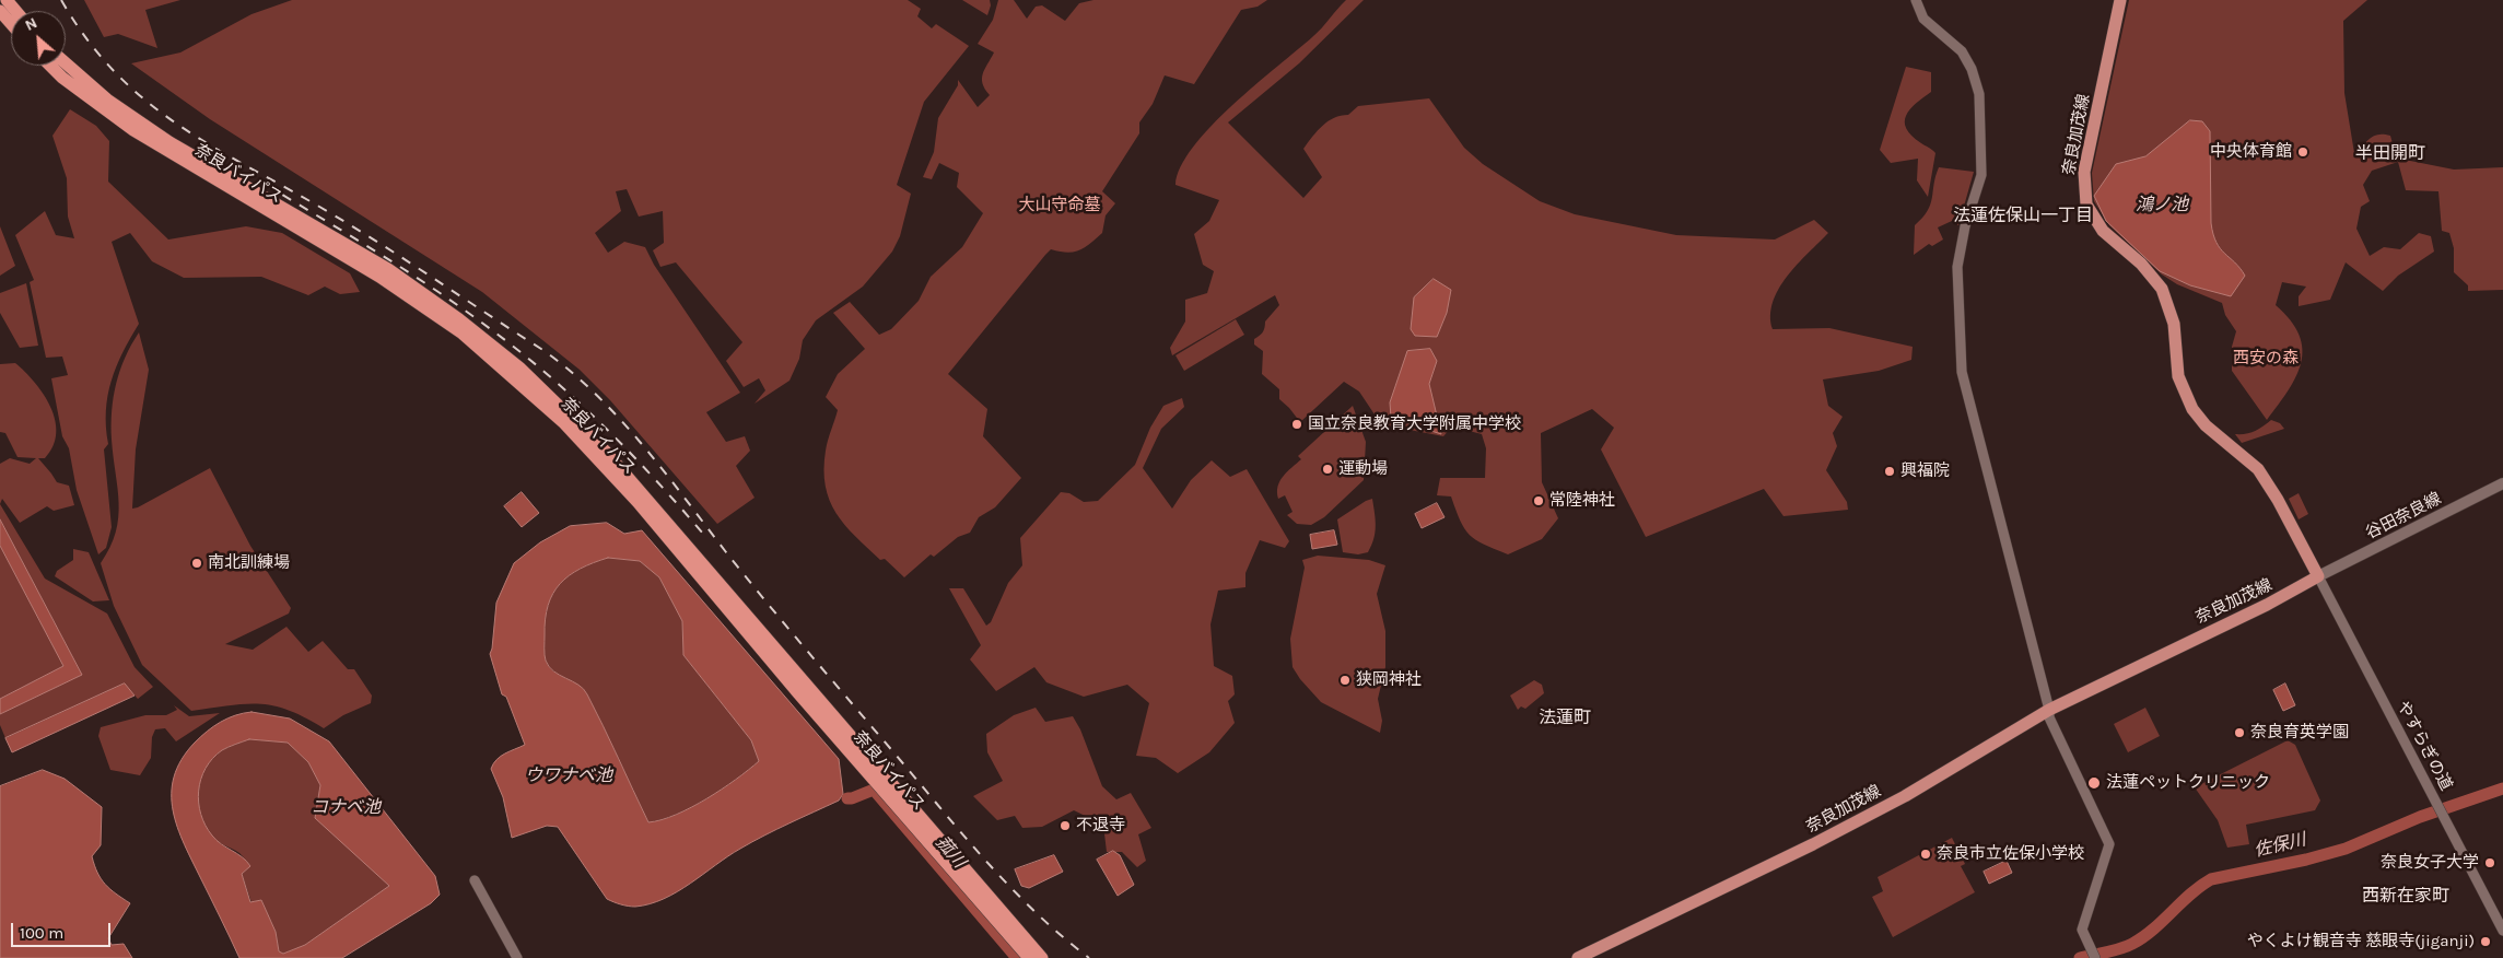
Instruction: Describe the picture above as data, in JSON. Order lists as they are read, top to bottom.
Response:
{
  "streets": {
    "highway": ["奈良バイパス"],
    "main road": ["奈良加茂線", "谷田奈良線"],
    "street": ["やすらぎの道"]
  },
  "crossings": [
    ["奈良加茂線", "谷田奈良線"],
    ["奈良加茂線", "やすらぎの道"],
    ["谷田奈良線", "やすらぎの道"]
  ],
  "districts": [
    "半田開町",
    "法蓮佐保山一丁目",
    "法蓮町",
    "西新在家町"
  ],
  "water": [
    "鴻ノ池",
    "ウワナベ池",
    "コナベ池",
    "佐保川",
    "菰川"
  ],
  "parks": ["大山守命墓", "西安の森"],
  "places": [
    "中央体育館",
    "国立奈良教育大学附属中学校",
    "運動場",
    "興福院",
    "常陸神社",
    "南北訓練場",
    "狭岡神社",
    "奈良育英学園",
    "法蓮ペットクリニック",
    "不退寺",
    "奈良市立佐保小学校",
    "奈良女子大学",
    "やくよけ観音寺 慈眼寺(jiganji)"
  ],
  "scale_bar": "100 m",
  "north": "top left"
}
